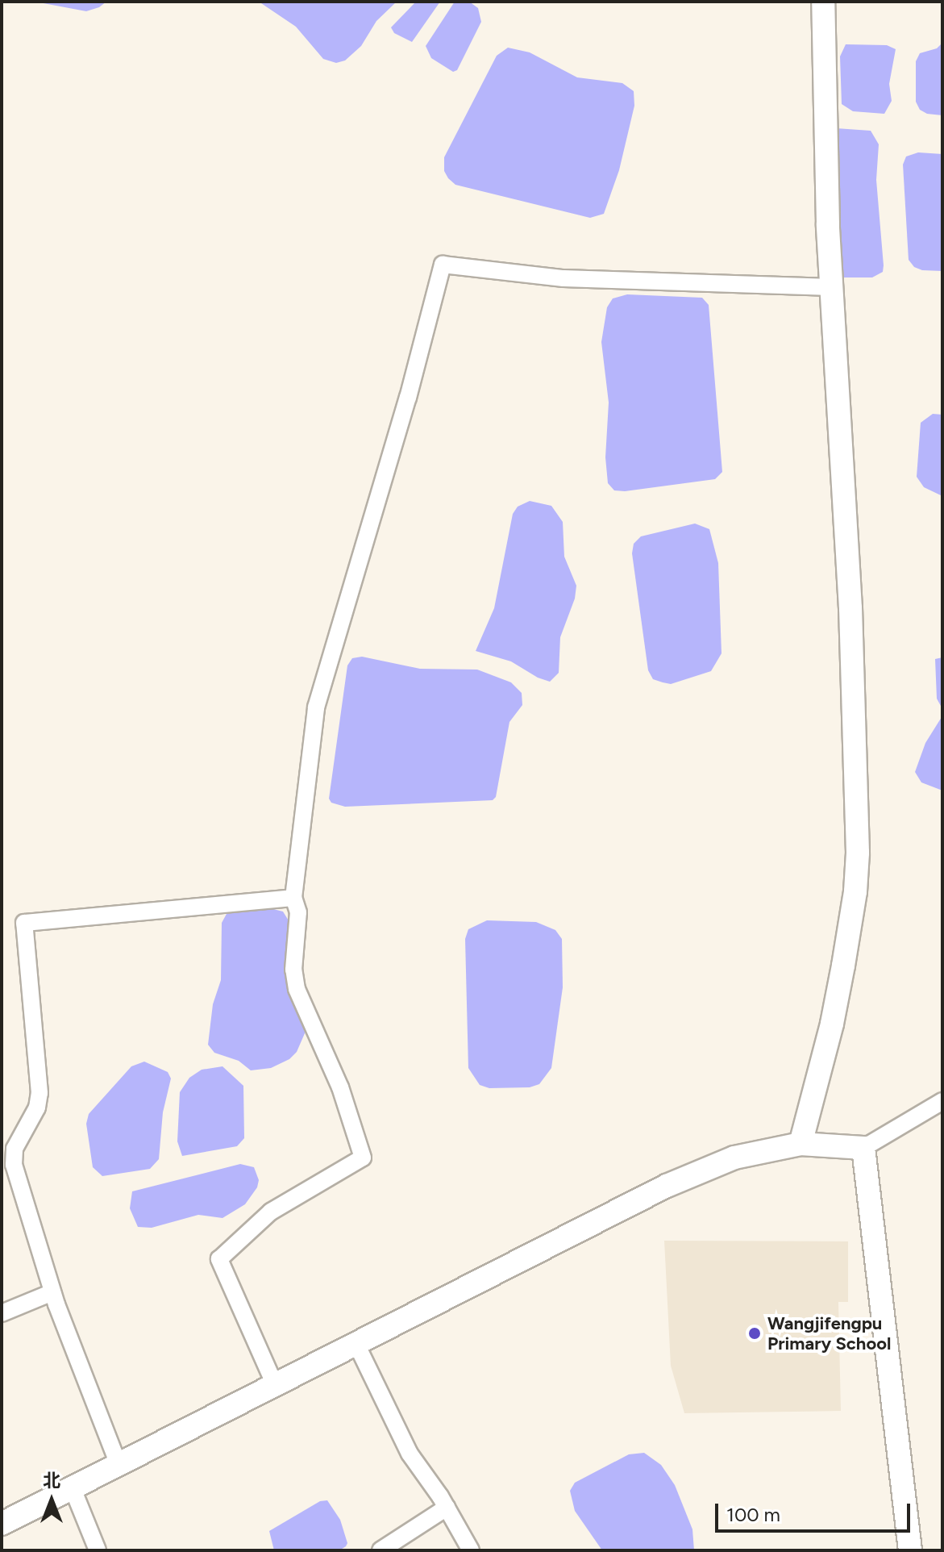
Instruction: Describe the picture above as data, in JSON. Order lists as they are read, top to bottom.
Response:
{
  "places": ["Wangjifengpu Primary School"],
  "scale_bar": "100 m",
  "north": "top"
}
